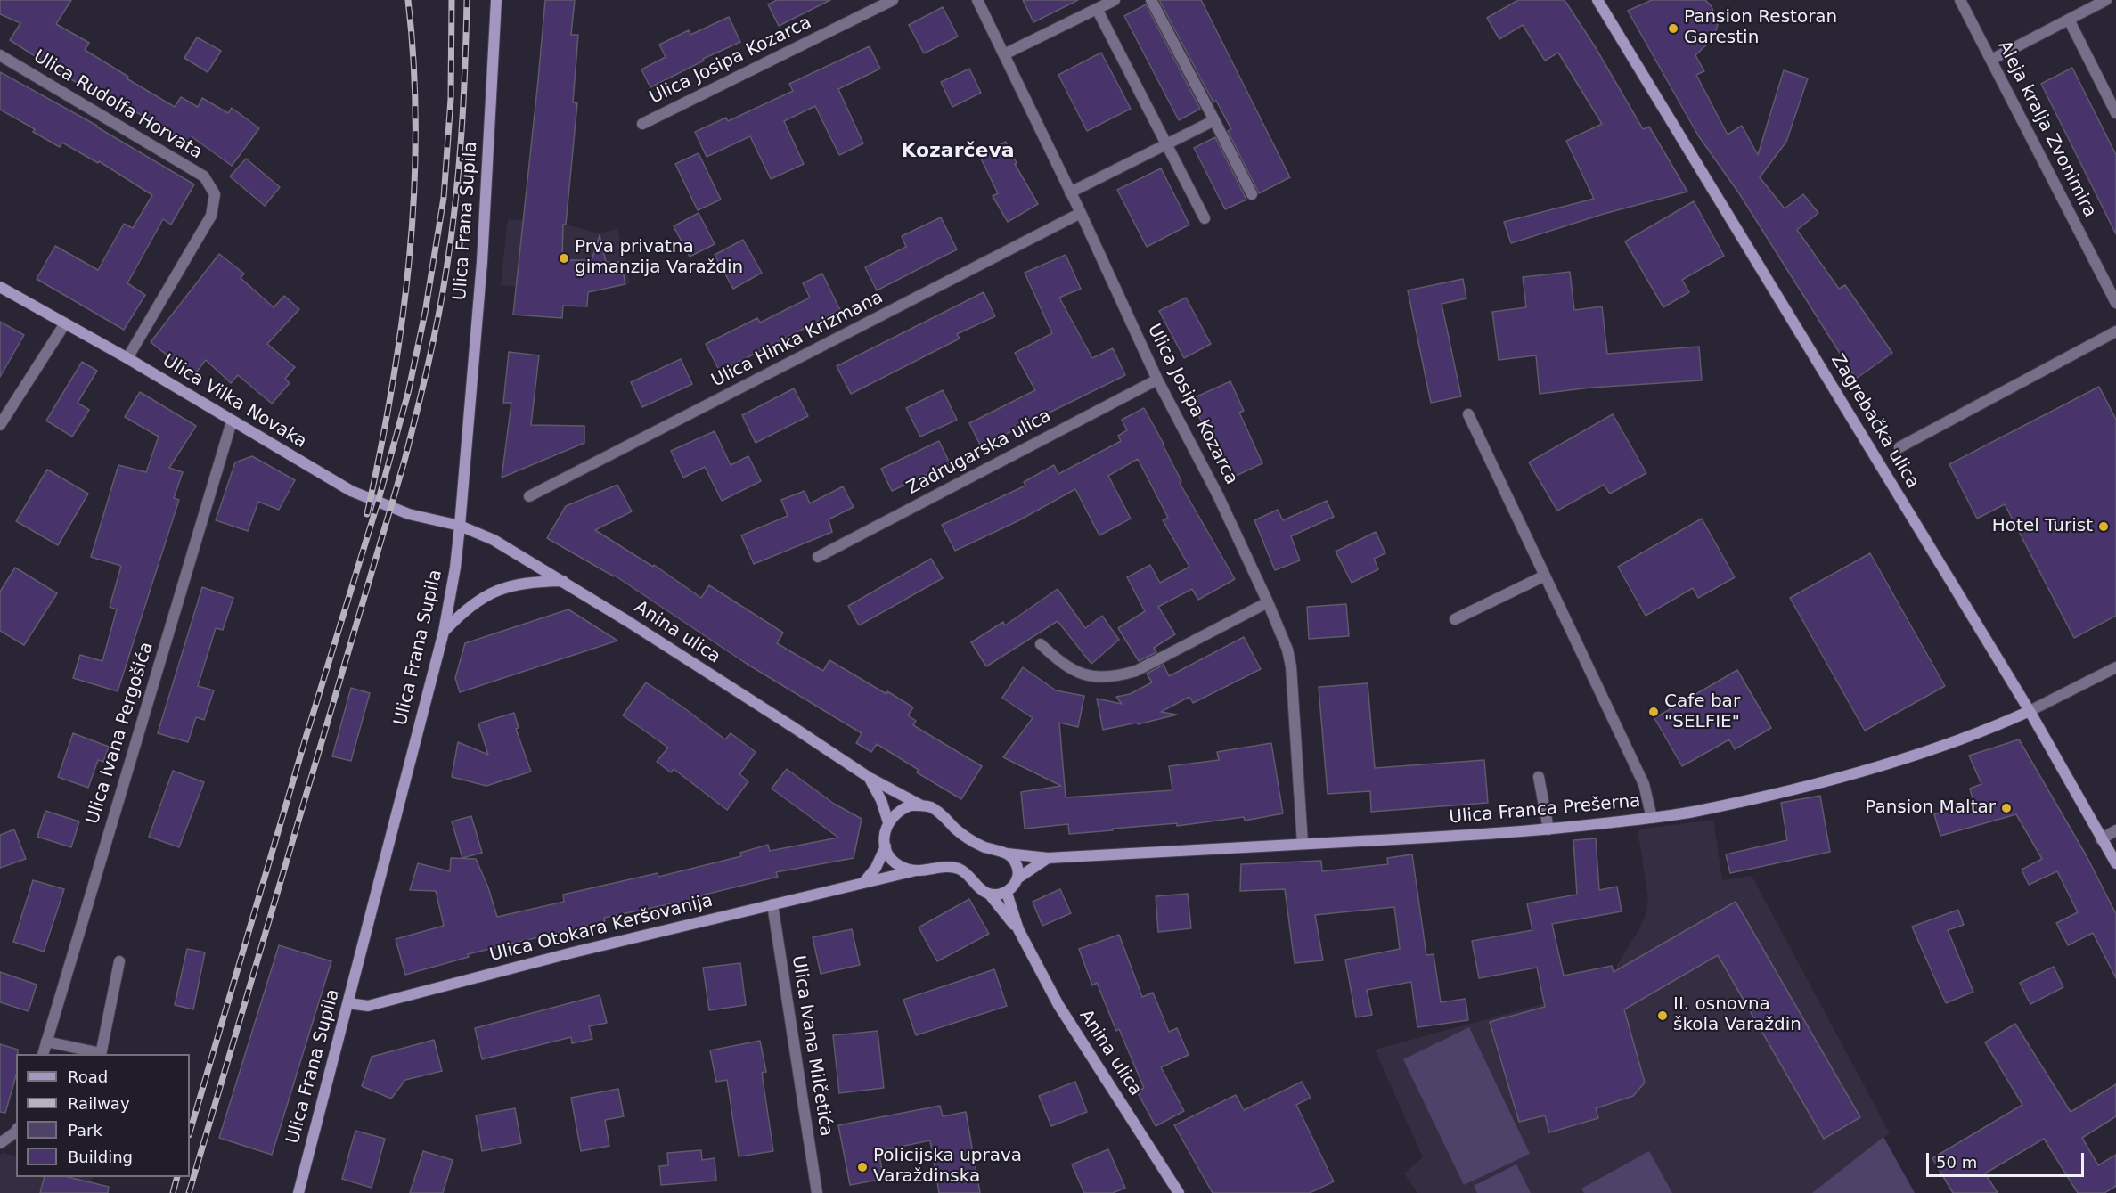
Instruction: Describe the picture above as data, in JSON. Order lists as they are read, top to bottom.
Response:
{
  "streets": {
    "main road": [
      "Ulica Frana Supila",
      "Ulica Vilka Novaka",
      "Zagrebačka ulica",
      "Anina ulica",
      "Ulica Franca Prešerna",
      "Ulica Otokara Keršovanija"
    ],
    "street": [
      "Ulica Josipa Kozarca",
      "Ulica Rudolfa Horvata",
      "Aleja kralja Zvonimira",
      "Ulica Hinka Krizmana",
      "Zadrugarska ulica",
      "Ulica Ivana Pergošića",
      "Ulica Ivana Milčetića"
    ]
  },
  "crossings": [
    ["Ulica Josipa Kozarca", "Ulica Hinka Krizmana"],
    ["Ulica Josipa Kozarca", "Zadrugarska ulica"],
    ["Ulica Josipa Kozarca", "Ulica Franca Prešerna"],
    ["Ulica Rudolfa Horvata", "Ulica Vilka Novaka"],
    ["Ulica Frana Supila", "Ulica Vilka Novaka"],
    ["Ulica Frana Supila", "Anina ulica"],
    ["Ulica Frana Supila", "Ulica Otokara Keršovanija"],
    ["Ulica Vilka Novaka", "Anina ulica"],
    ["Ulica Vilka Novaka", "Ulica Ivana Pergošića"],
    ["Zagrebačka ulica", "Ulica Franca Prešerna"],
    ["Anina ulica", "Ulica Franca Prešerna"],
    ["Anina ulica", "Ulica Otokara Keršovanija"],
    ["Ulica Otokara Keršovanija", "Ulica Ivana Milčetića"]
  ],
  "districts": ["Kozarčeva"],
  "places": [
    "Pansion Restoran Garestin",
    "Prva privatna gimanzija Varaždin",
    "Hotel Turist",
    "Cafe bar \"SELFIE\"",
    "Pansion Maltar",
    "II. osnovna škola Varaždin",
    "Policijska uprava Varaždinska"
  ],
  "legend": [
    "Road",
    "Railway",
    "Park",
    "Building"
  ],
  "scale_bar": "50 m"
}
